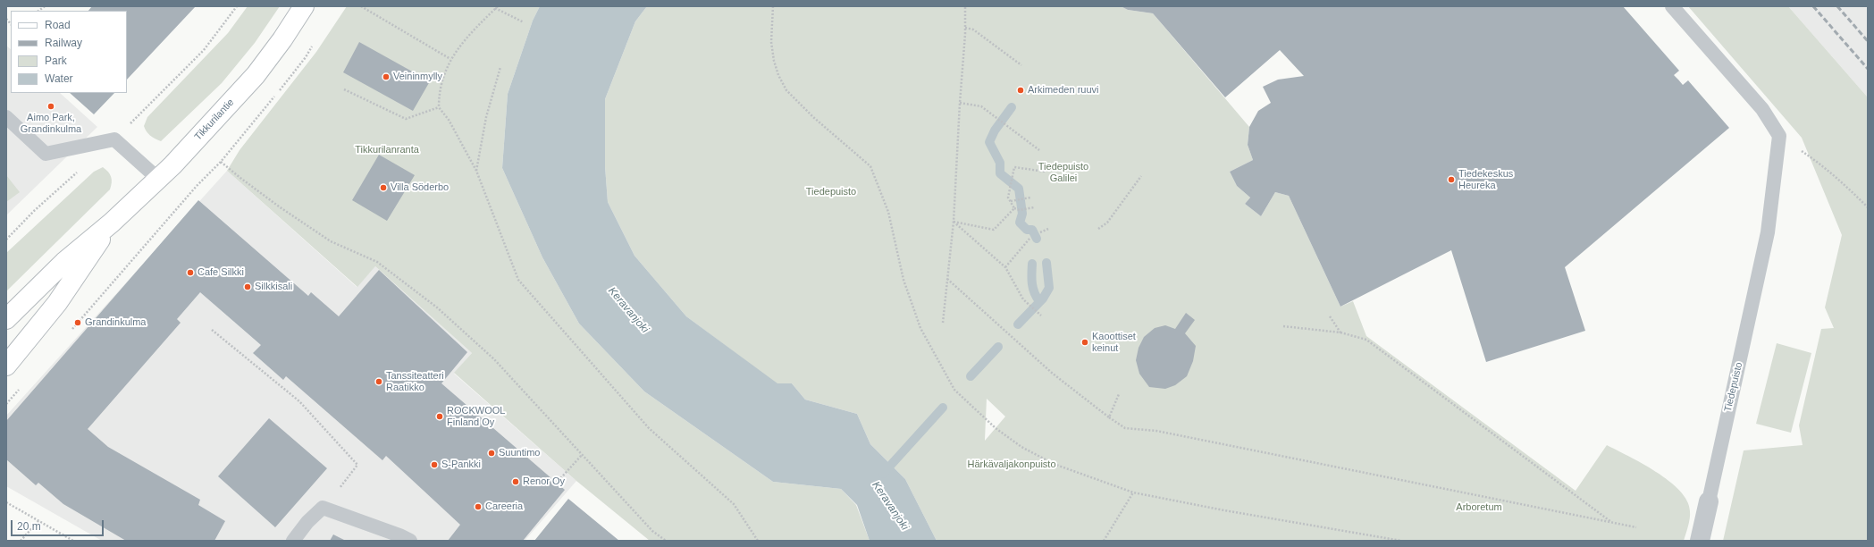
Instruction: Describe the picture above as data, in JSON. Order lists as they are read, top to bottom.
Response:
{
  "streets": {
    "main road": ["Tikkurilantie"],
    "street": ["Tiedepuisto"]
  },
  "water": ["Keravanjoki"],
  "parks": [
    "Tikkurilanranta",
    "Tiedepuisto Galilei",
    "Tiedepuisto",
    "Härkävaljakonpuisto",
    "Arboretum"
  ],
  "places": [
    "Veininmylly",
    "Arkimeden ruuvi",
    "Aimo Park, Grandinkulma",
    "Tiedekeskus Heureka",
    "Villa Söderbo",
    "Cafe Silkki",
    "Silkkisali",
    "Grandinkulma",
    "Kaoottiset keinut",
    "Tanssiteatteri Raatikko",
    "ROCKWOOL Finland Oy",
    "Suuntimo",
    "S-Pankki",
    "Renor Oy",
    "Careeria"
  ],
  "legend": [
    "Road",
    "Railway",
    "Park",
    "Water"
  ],
  "scale_bar": "20 m"
}
